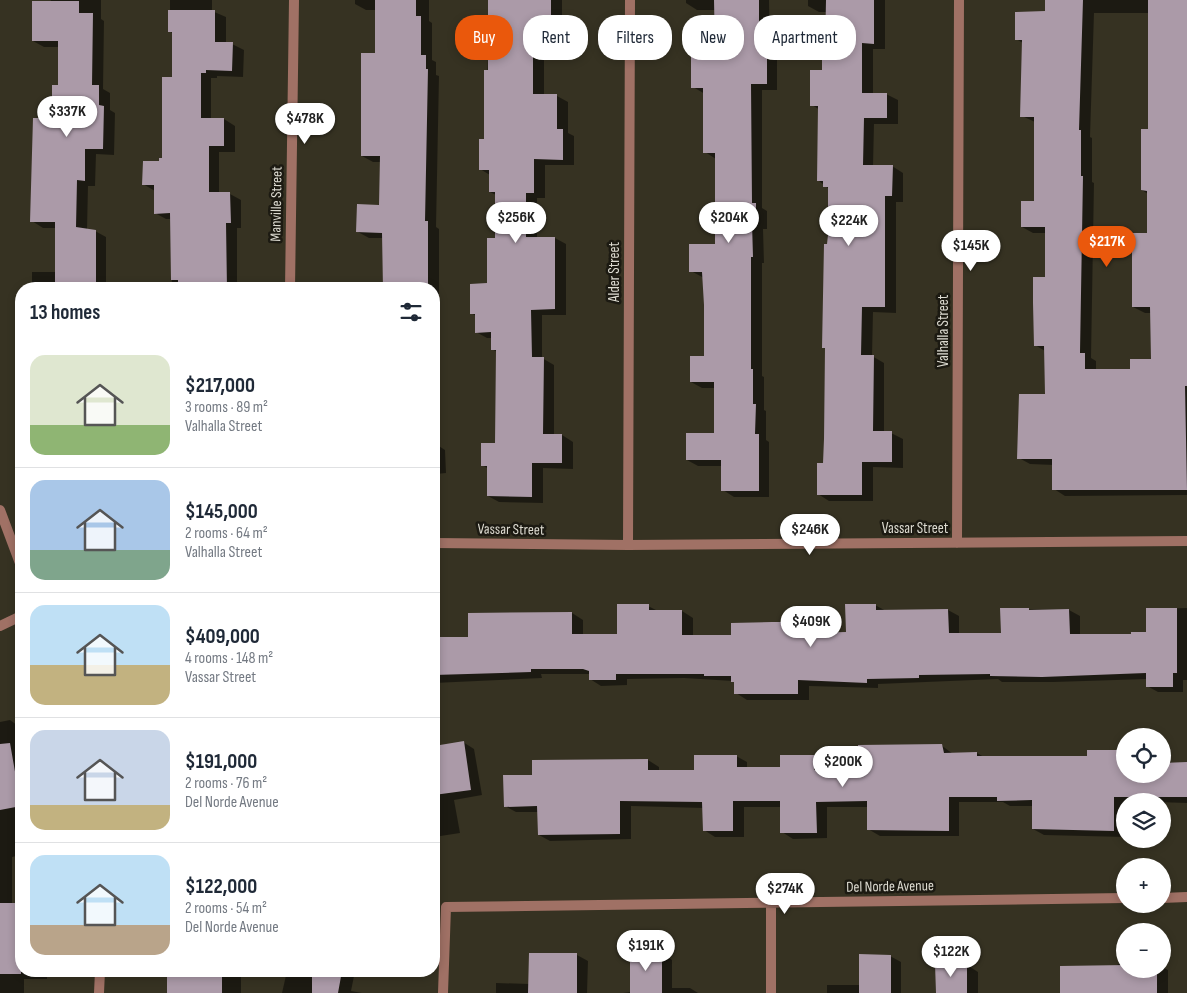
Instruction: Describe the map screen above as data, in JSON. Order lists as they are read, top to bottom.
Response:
{
  "streets": {
    "street": [
      "Manville Street",
      "Alder Street",
      "Valhalla Street",
      "Vassar Street",
      "Del Norde Avenue"
    ]
  },
  "crossings": [
    ["Alder Street", "Vassar Street"],
    ["Valhalla Street", "Vassar Street"]
  ],
  "page": {
    "chip": [
      "Buy",
      "Rent",
      "Filters",
      "New",
      "Apartment"
    ],
    "price": [
      "$337K",
      "$478K",
      "$256K",
      "$204K",
      "$224K",
      "$217K",
      "$145K",
      "$246K",
      "$409K",
      "$200K",
      "$274K",
      "$191K",
      "$122K"
    ],
    "heading": "13 homes",
    "list": [
      {
        "name": "$217,000",
        "note": "3 rooms · 89 m² · Valhalla Street"
      },
      {
        "name": "$145,000",
        "note": "2 rooms · 64 m² · Valhalla Street"
      },
      {
        "name": "$409,000",
        "note": "4 rooms · 148 m² · Vassar Street"
      },
      {
        "name": "$191,000",
        "note": "2 rooms · 76 m² · Del Norde Avenue"
      },
      {
        "name": "$122,000",
        "note": "2 rooms · 54 m² · Del Norde Avenue"
      }
    ],
    "map_buttons": ["+", "−"]
  }
}
